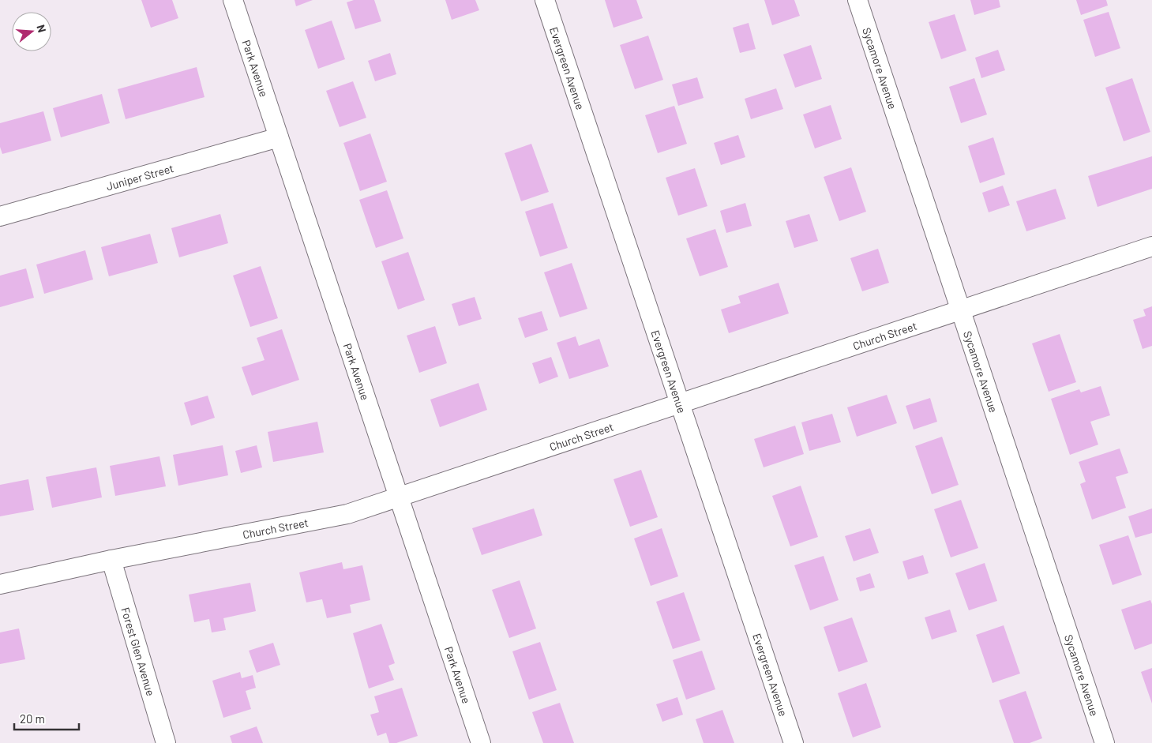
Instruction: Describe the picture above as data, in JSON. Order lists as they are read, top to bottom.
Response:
{
  "streets": {
    "street": [
      "Park Avenue",
      "Evergreen Avenue",
      "Sycamore Avenue",
      "Juniper Street",
      "Church Street",
      "Forest Glen Avenue"
    ]
  },
  "crossings": [
    ["Park Avenue", "Juniper Street"],
    ["Park Avenue", "Church Street"],
    ["Evergreen Avenue", "Church Street"],
    ["Sycamore Avenue", "Church Street"],
    ["Church Street", "Forest Glen Avenue"]
  ],
  "scale_bar": "20 m",
  "north": "right"
}
